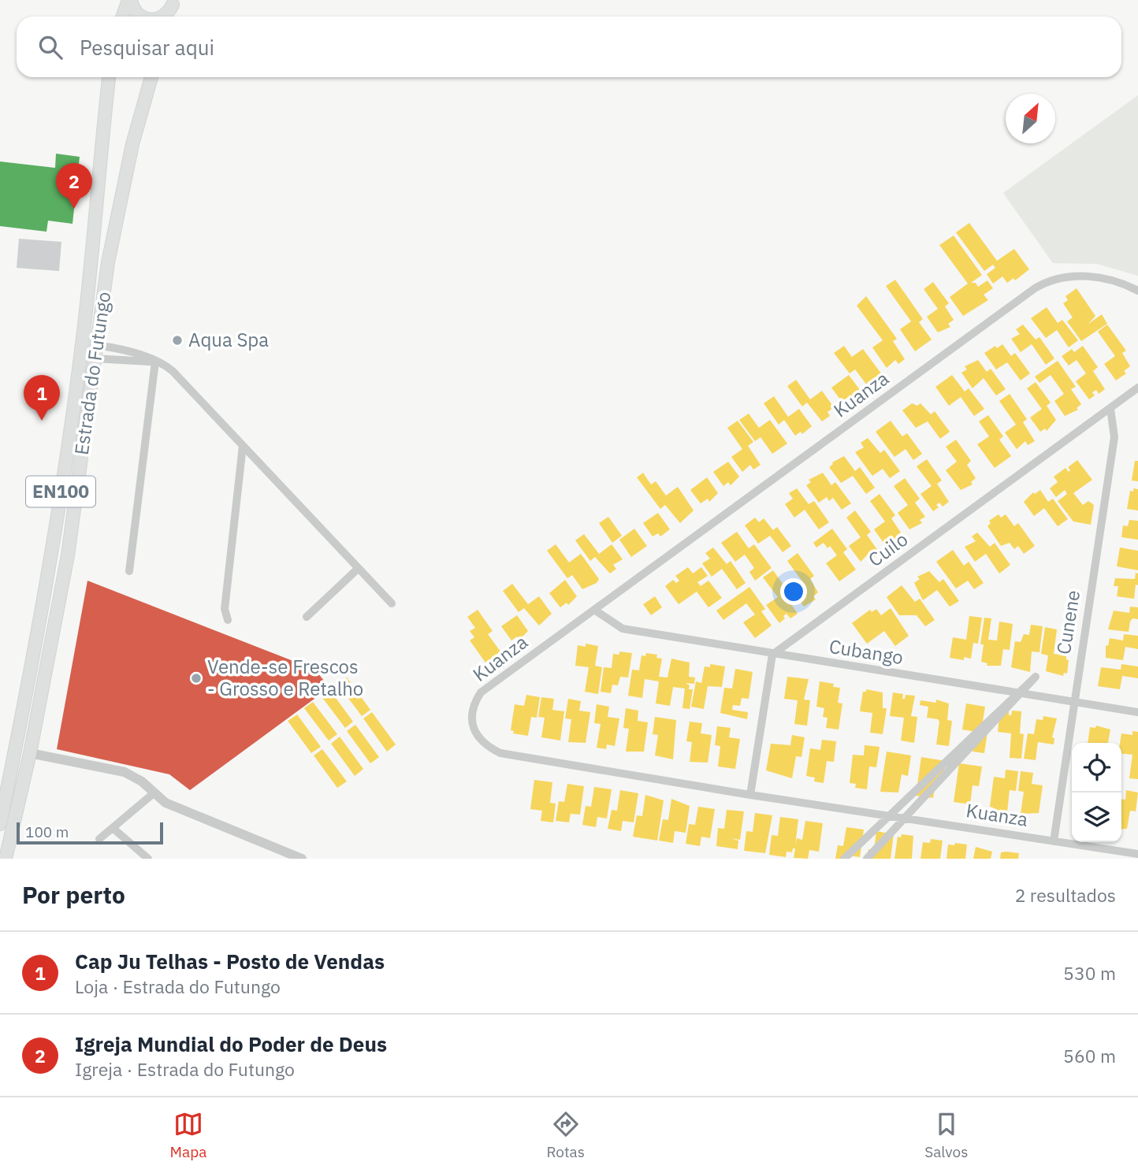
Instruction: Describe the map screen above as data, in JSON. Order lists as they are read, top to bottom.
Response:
{
  "streets": {
    "highway": ["Estrada do Futungo", "EN100"],
    "street": [
      "Kuanza",
      "Cuilo",
      "Cunene",
      "Cubango"
    ]
  },
  "crossings": [
    ["Kuanza", "Cunene"],
    ["Kuanza", "Cubango"],
    ["Cuilo", "Cunene"],
    ["Cuilo", "Cubango"],
    ["Cunene", "Cubango"]
  ],
  "places": ["Aqua Spa", "Vende-se Frescos - Grosso e Retalho"],
  "scale_bar": "100 m",
  "north": "top right",
  "page": {
    "search": "Pesquisar aqui",
    "pins": ["2", "1"],
    "scale": "100 m",
    "heading": ["Por perto", "2 resultados"],
    "list": [
      {
        "mark": "1",
        "name": "Cap Ju Telhas - Posto de Vendas",
        "note": "Loja · Estrada do Futungo",
        "value": "530 m"
      },
      {
        "mark": "2",
        "name": "Igreja Mundial do Poder de Deus",
        "note": "Igreja · Estrada do Futungo",
        "value": "560 m"
      }
    ],
    "nav": ["Mapa", "Rotas", "Salvos"]
  }
}
